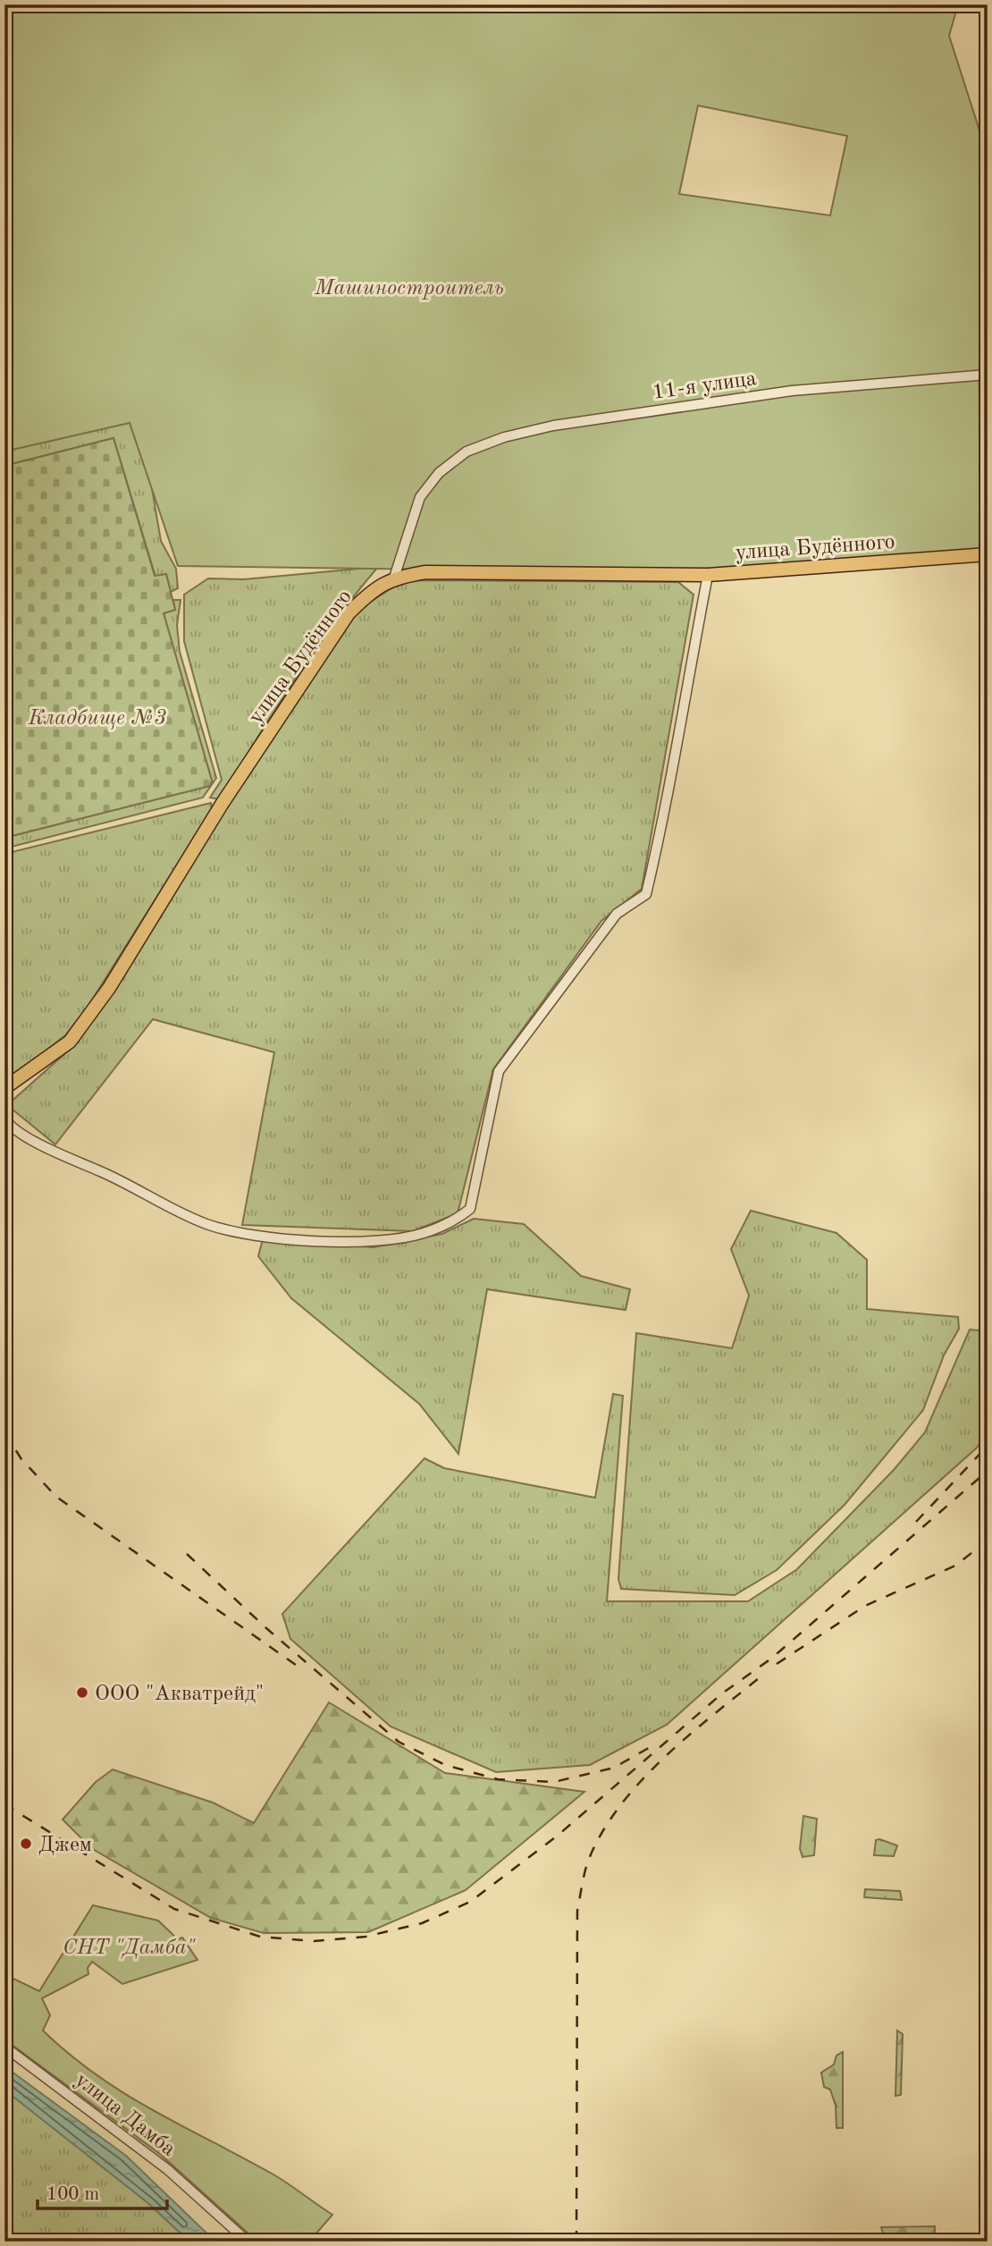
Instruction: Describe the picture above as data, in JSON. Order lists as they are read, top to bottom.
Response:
{
  "streets": {
    "main road": ["улица Будённого"],
    "street": ["11-я улица", "улица Дамба"]
  },
  "crossings": [
    ["11-я улица", "улица Будённого"]
  ],
  "parks": ["Машиностроитель", "Кладбище №3", "СНТ \"Дамба\""],
  "places": ["ООО \"Акватрейд\"", "Джем"],
  "scale_bar": "100 m"
}
